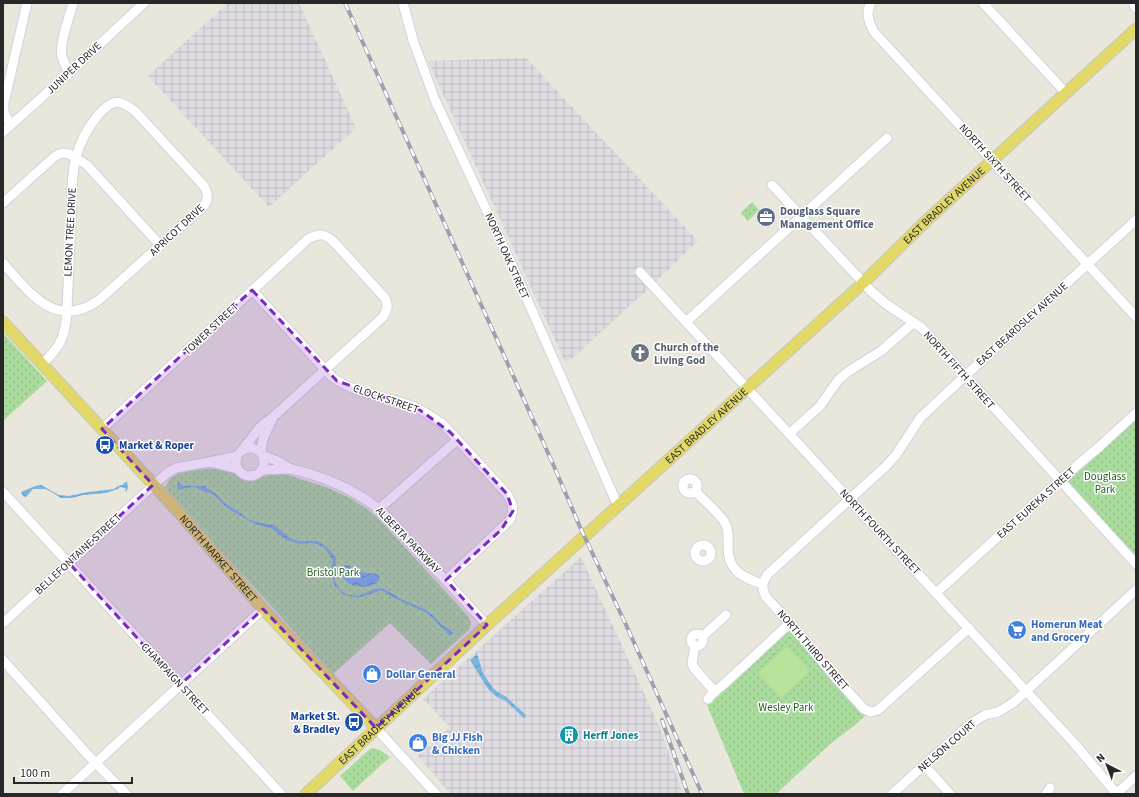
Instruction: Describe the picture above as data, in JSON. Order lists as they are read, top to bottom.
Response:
{
  "streets": {
    "main road": ["EAST BRADLEY AVENUE", "NORTH MARKET STREET"],
    "street": [
      "JUNIPER DRIVE",
      "NORTH SIXTH STREET",
      "APRICOT DRIVE",
      "LEMON TREE DRIVE",
      "NORTH OAK STREET",
      "EAST BEARDSLEY AVENUE",
      "TOWER STREET",
      "NORTH FIFTH STREET",
      "CLOCK STREET",
      "EAST EUREKA STREET",
      "NORTH FOURTH STREET",
      "ALBERTA PARKWAY",
      "BELLEFONTAINE STREET",
      "NORTH THIRD STREET",
      "CHAMPAIGN STREET",
      "NELSON COURT"
    ]
  },
  "crossings": [
    ["NORTH SIXTH STREET", "EAST BRADLEY AVENUE"],
    ["NORTH SIXTH STREET", "EAST BEARDSLEY AVENUE"],
    ["EAST BRADLEY AVENUE", "NORTH OAK STREET"],
    ["EAST BRADLEY AVENUE", "NORTH FIFTH STREET"],
    ["EAST BRADLEY AVENUE", "NORTH FOURTH STREET"],
    ["EAST BRADLEY AVENUE", "ALBERTA PARKWAY"],
    ["EAST BRADLEY AVENUE", "NORTH MARKET STREET"],
    ["APRICOT DRIVE", "LEMON TREE DRIVE"],
    ["LEMON TREE DRIVE", "NORTH MARKET STREET"],
    ["EAST BEARDSLEY AVENUE", "NORTH FIFTH STREET"],
    ["EAST BEARDSLEY AVENUE", "NORTH FOURTH STREET"],
    ["EAST BEARDSLEY AVENUE", "NORTH THIRD STREET"],
    ["TOWER STREET", "CLOCK STREET"],
    ["TOWER STREET", "NORTH MARKET STREET"],
    ["NORTH FIFTH STREET", "EAST EUREKA STREET"],
    ["CLOCK STREET", "ALBERTA PARKWAY"],
    ["EAST EUREKA STREET", "NORTH FOURTH STREET"],
    ["NORTH FOURTH STREET", "NORTH THIRD STREET"],
    ["NORTH FOURTH STREET", "NELSON COURT"],
    ["BELLEFONTAINE STREET", "NORTH MARKET STREET"],
    ["BELLEFONTAINE STREET", "CHAMPAIGN STREET"]
  ],
  "parks": ["Douglass Park", "Bristol Park", "Wesley Park"],
  "places": {
    "office": ["Douglass Square Management Office"],
    "church": ["Church of the Living God"],
    "bus stop": ["Market & Roper", "Market St. & Bradley"],
    "supermarket": ["Homerun Meat and Grocery"],
    "shop": ["Dollar General", "Big JJ Fish & Chicken"],
    "building": ["Herff Jones"]
  },
  "scale_bar": "100 m",
  "north": "top left"
}
